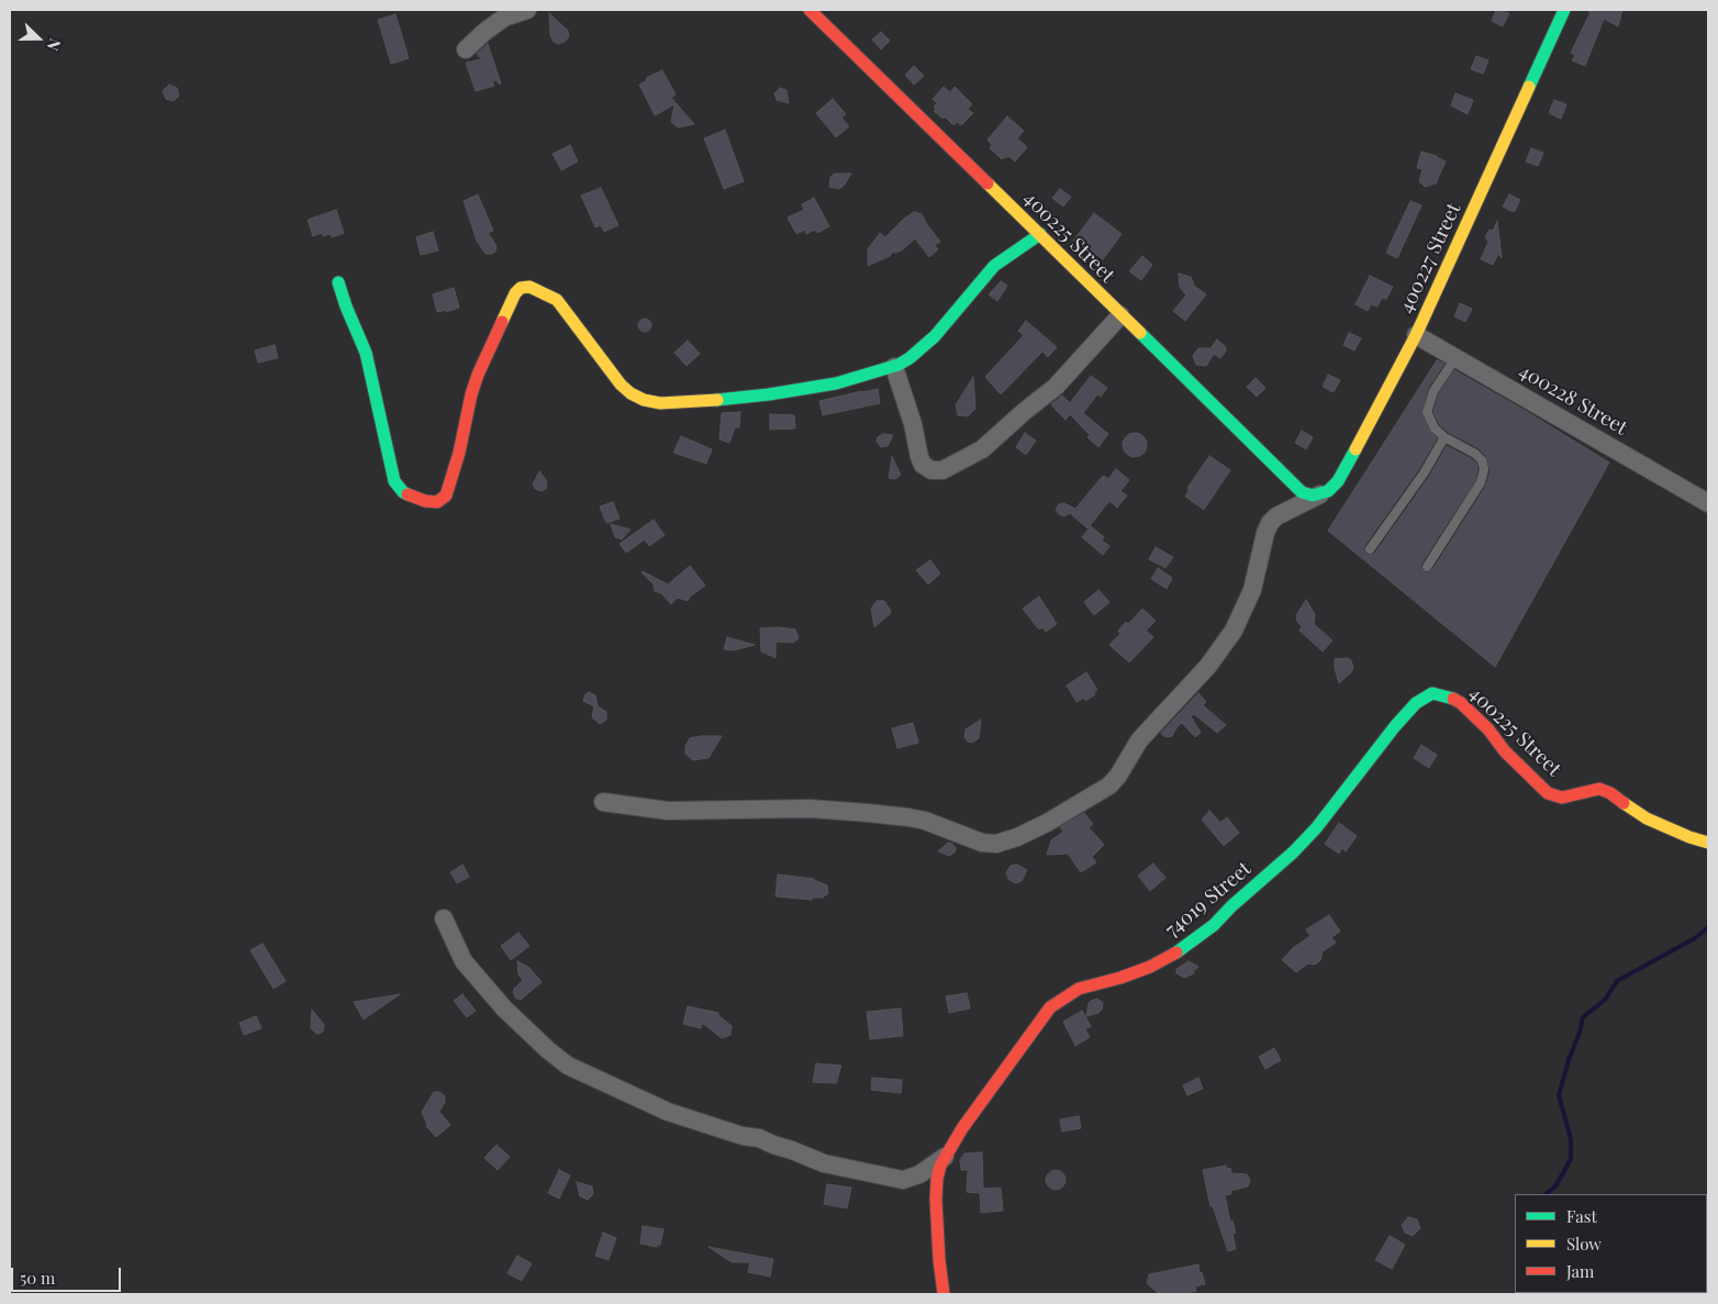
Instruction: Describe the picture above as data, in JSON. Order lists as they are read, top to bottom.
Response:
{
  "streets": {
    "street": [
      "400225 Street",
      "400227 Street",
      "400228 Street",
      "74019 Street"
    ]
  },
  "crossings": [
    ["400225 Street", "400227 Street"],
    ["400225 Street", "74019 Street"],
    ["400227 Street", "400228 Street"]
  ],
  "legend": ["Fast", "Slow", "Jam"],
  "scale_bar": "50 m",
  "north": "right"
}
